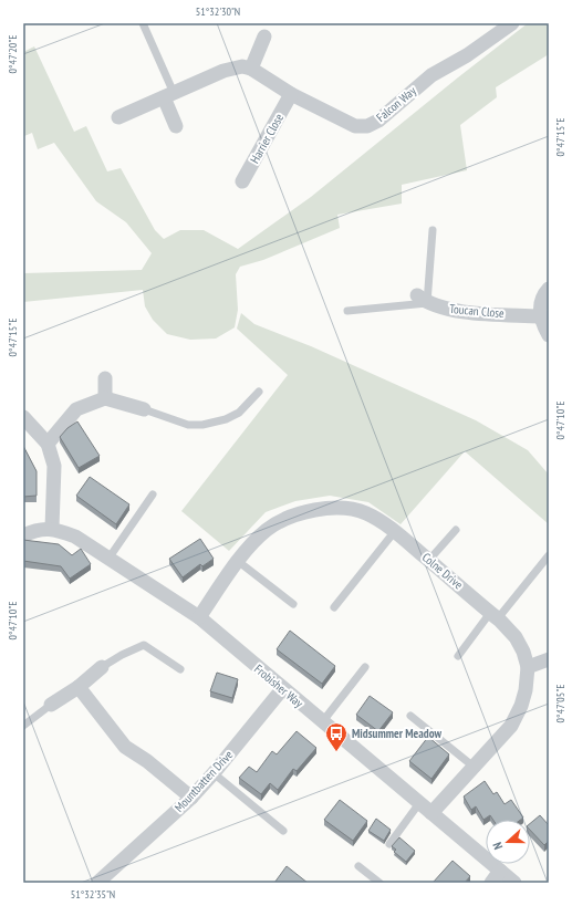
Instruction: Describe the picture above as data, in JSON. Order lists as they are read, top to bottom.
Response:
{
  "streets": {
    "street": [
      "Falcon Way",
      "Harrier Close",
      "Toucan Close",
      "Colne Drive",
      "Frobisher Way",
      "Mountbatten Drive"
    ]
  },
  "crossings": [
    ["Falcon Way", "Harrier Close"],
    ["Colne Drive", "Frobisher Way"],
    ["Frobisher Way", "Mountbatten Drive"]
  ],
  "places": {
    "bus stop": ["Midsummer Meadow"]
  },
  "north": "left",
  "coordinates": [
    "51°32'30\"N",
    "0°47'20\"E",
    "0°47'15\"E",
    "0°47'10\"E",
    "0°47'05\"E",
    "51°32'35\"N"
  ]
}
